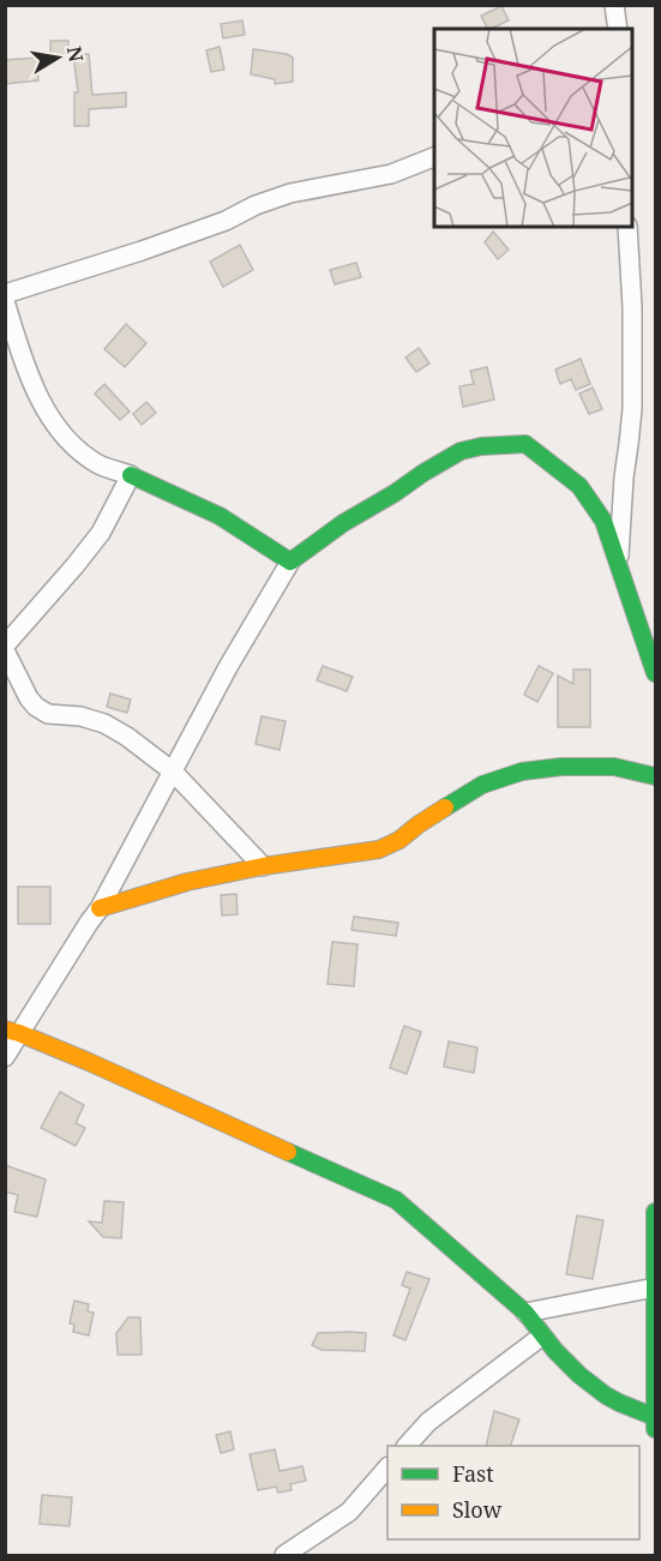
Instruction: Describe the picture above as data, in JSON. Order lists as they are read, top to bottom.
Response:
{
  "legend": ["Fast", "Slow"],
  "north": "right"
}
